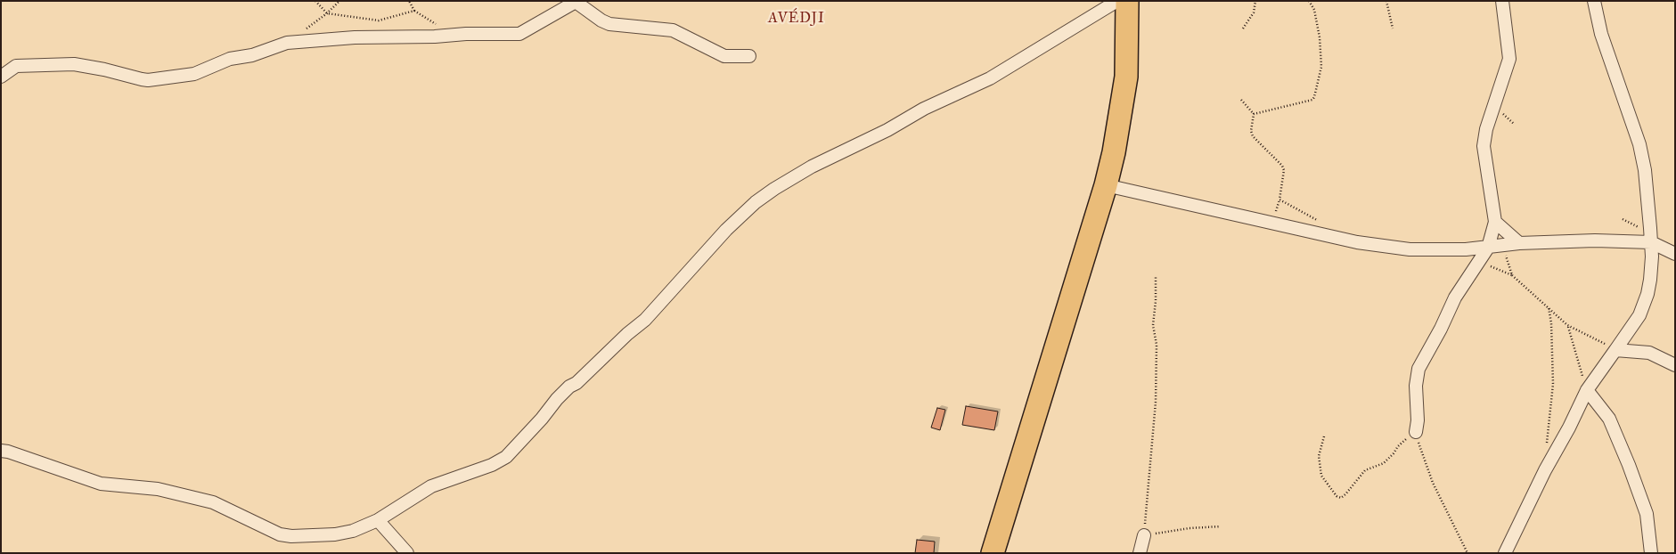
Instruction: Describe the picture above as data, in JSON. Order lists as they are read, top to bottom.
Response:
{
  "districts": ["AVÉDJI"]
}
